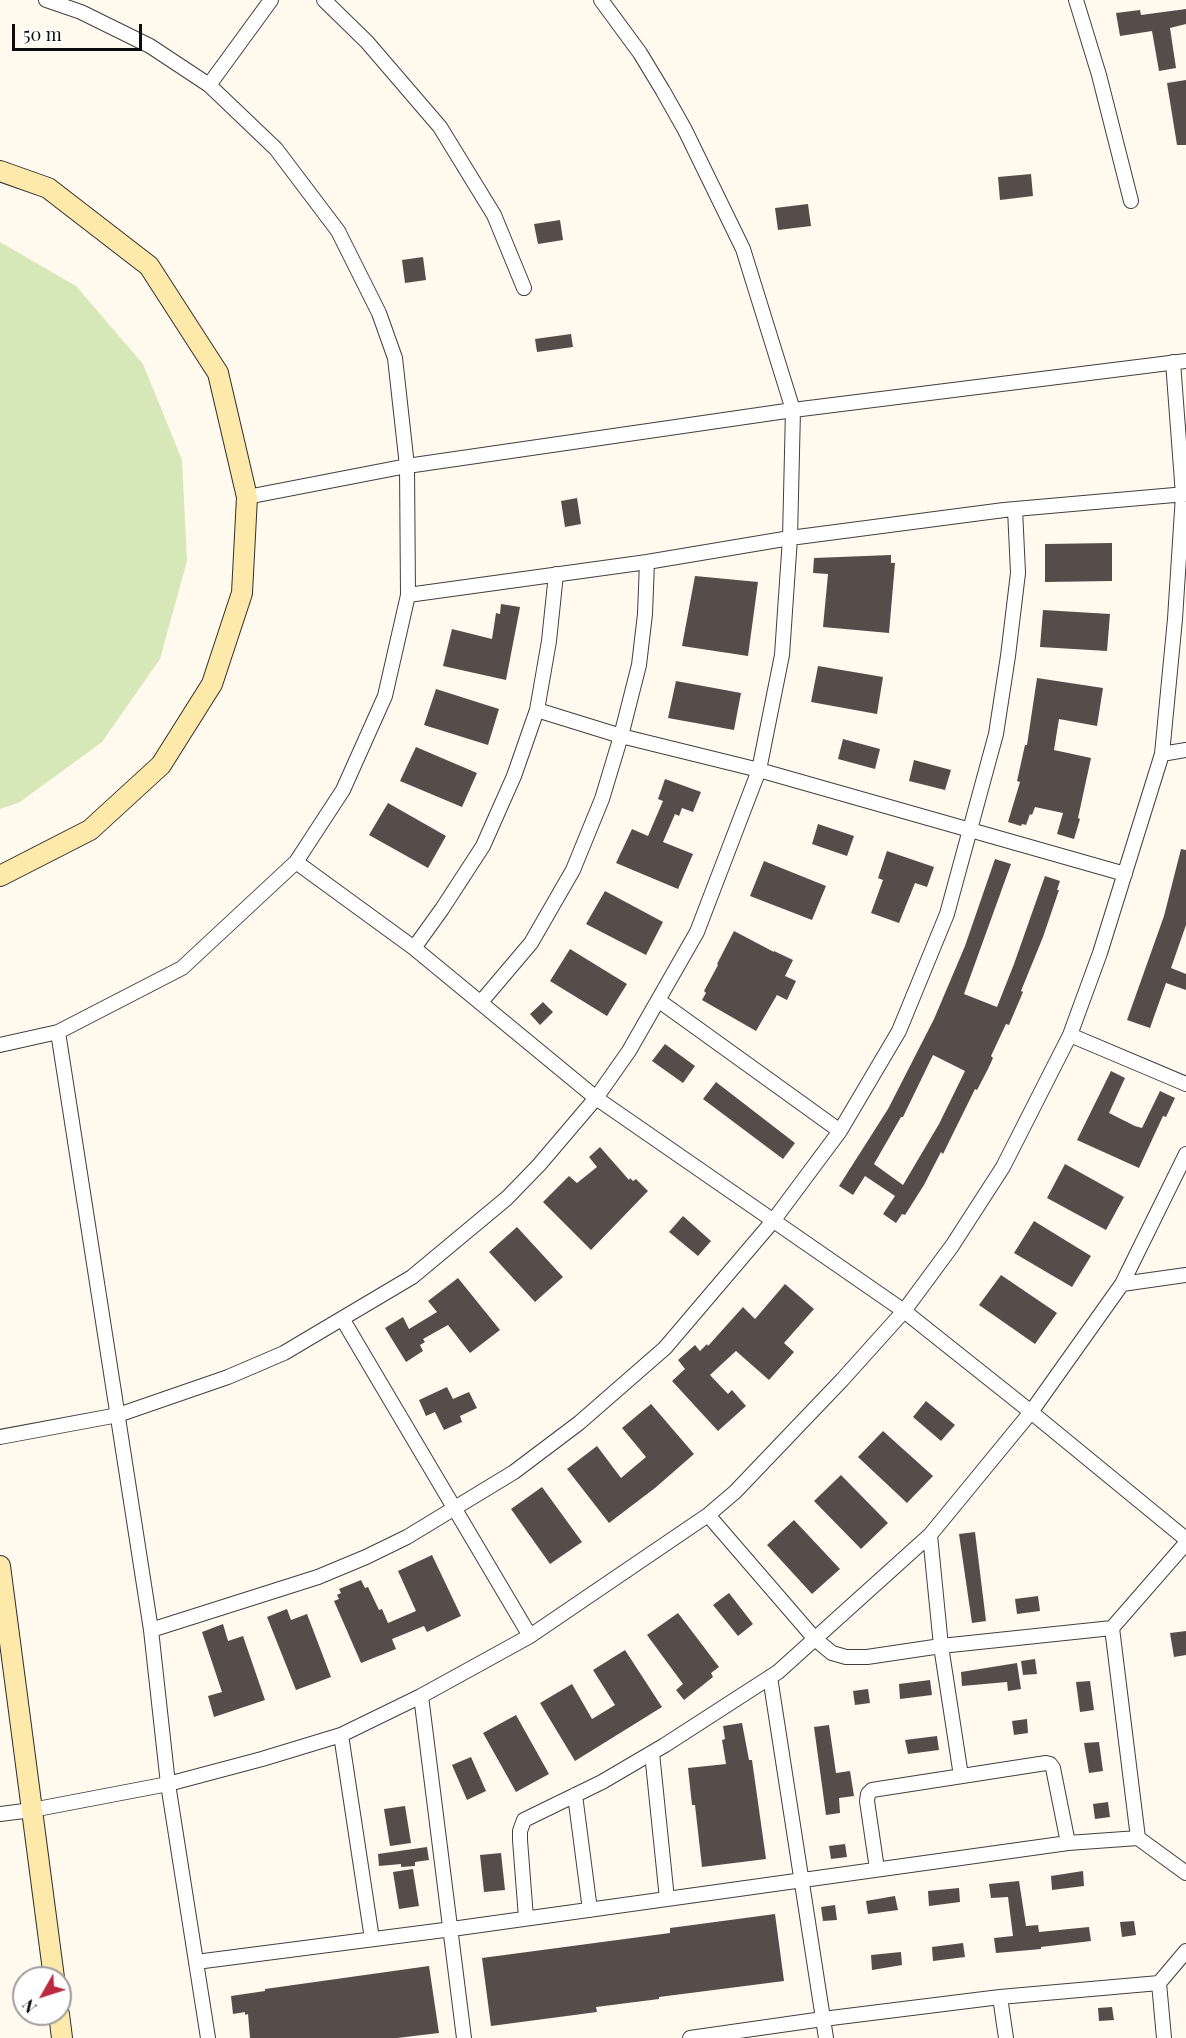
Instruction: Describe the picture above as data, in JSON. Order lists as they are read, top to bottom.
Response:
{
  "scale_bar": "50 m",
  "north": "bottom left"
}
